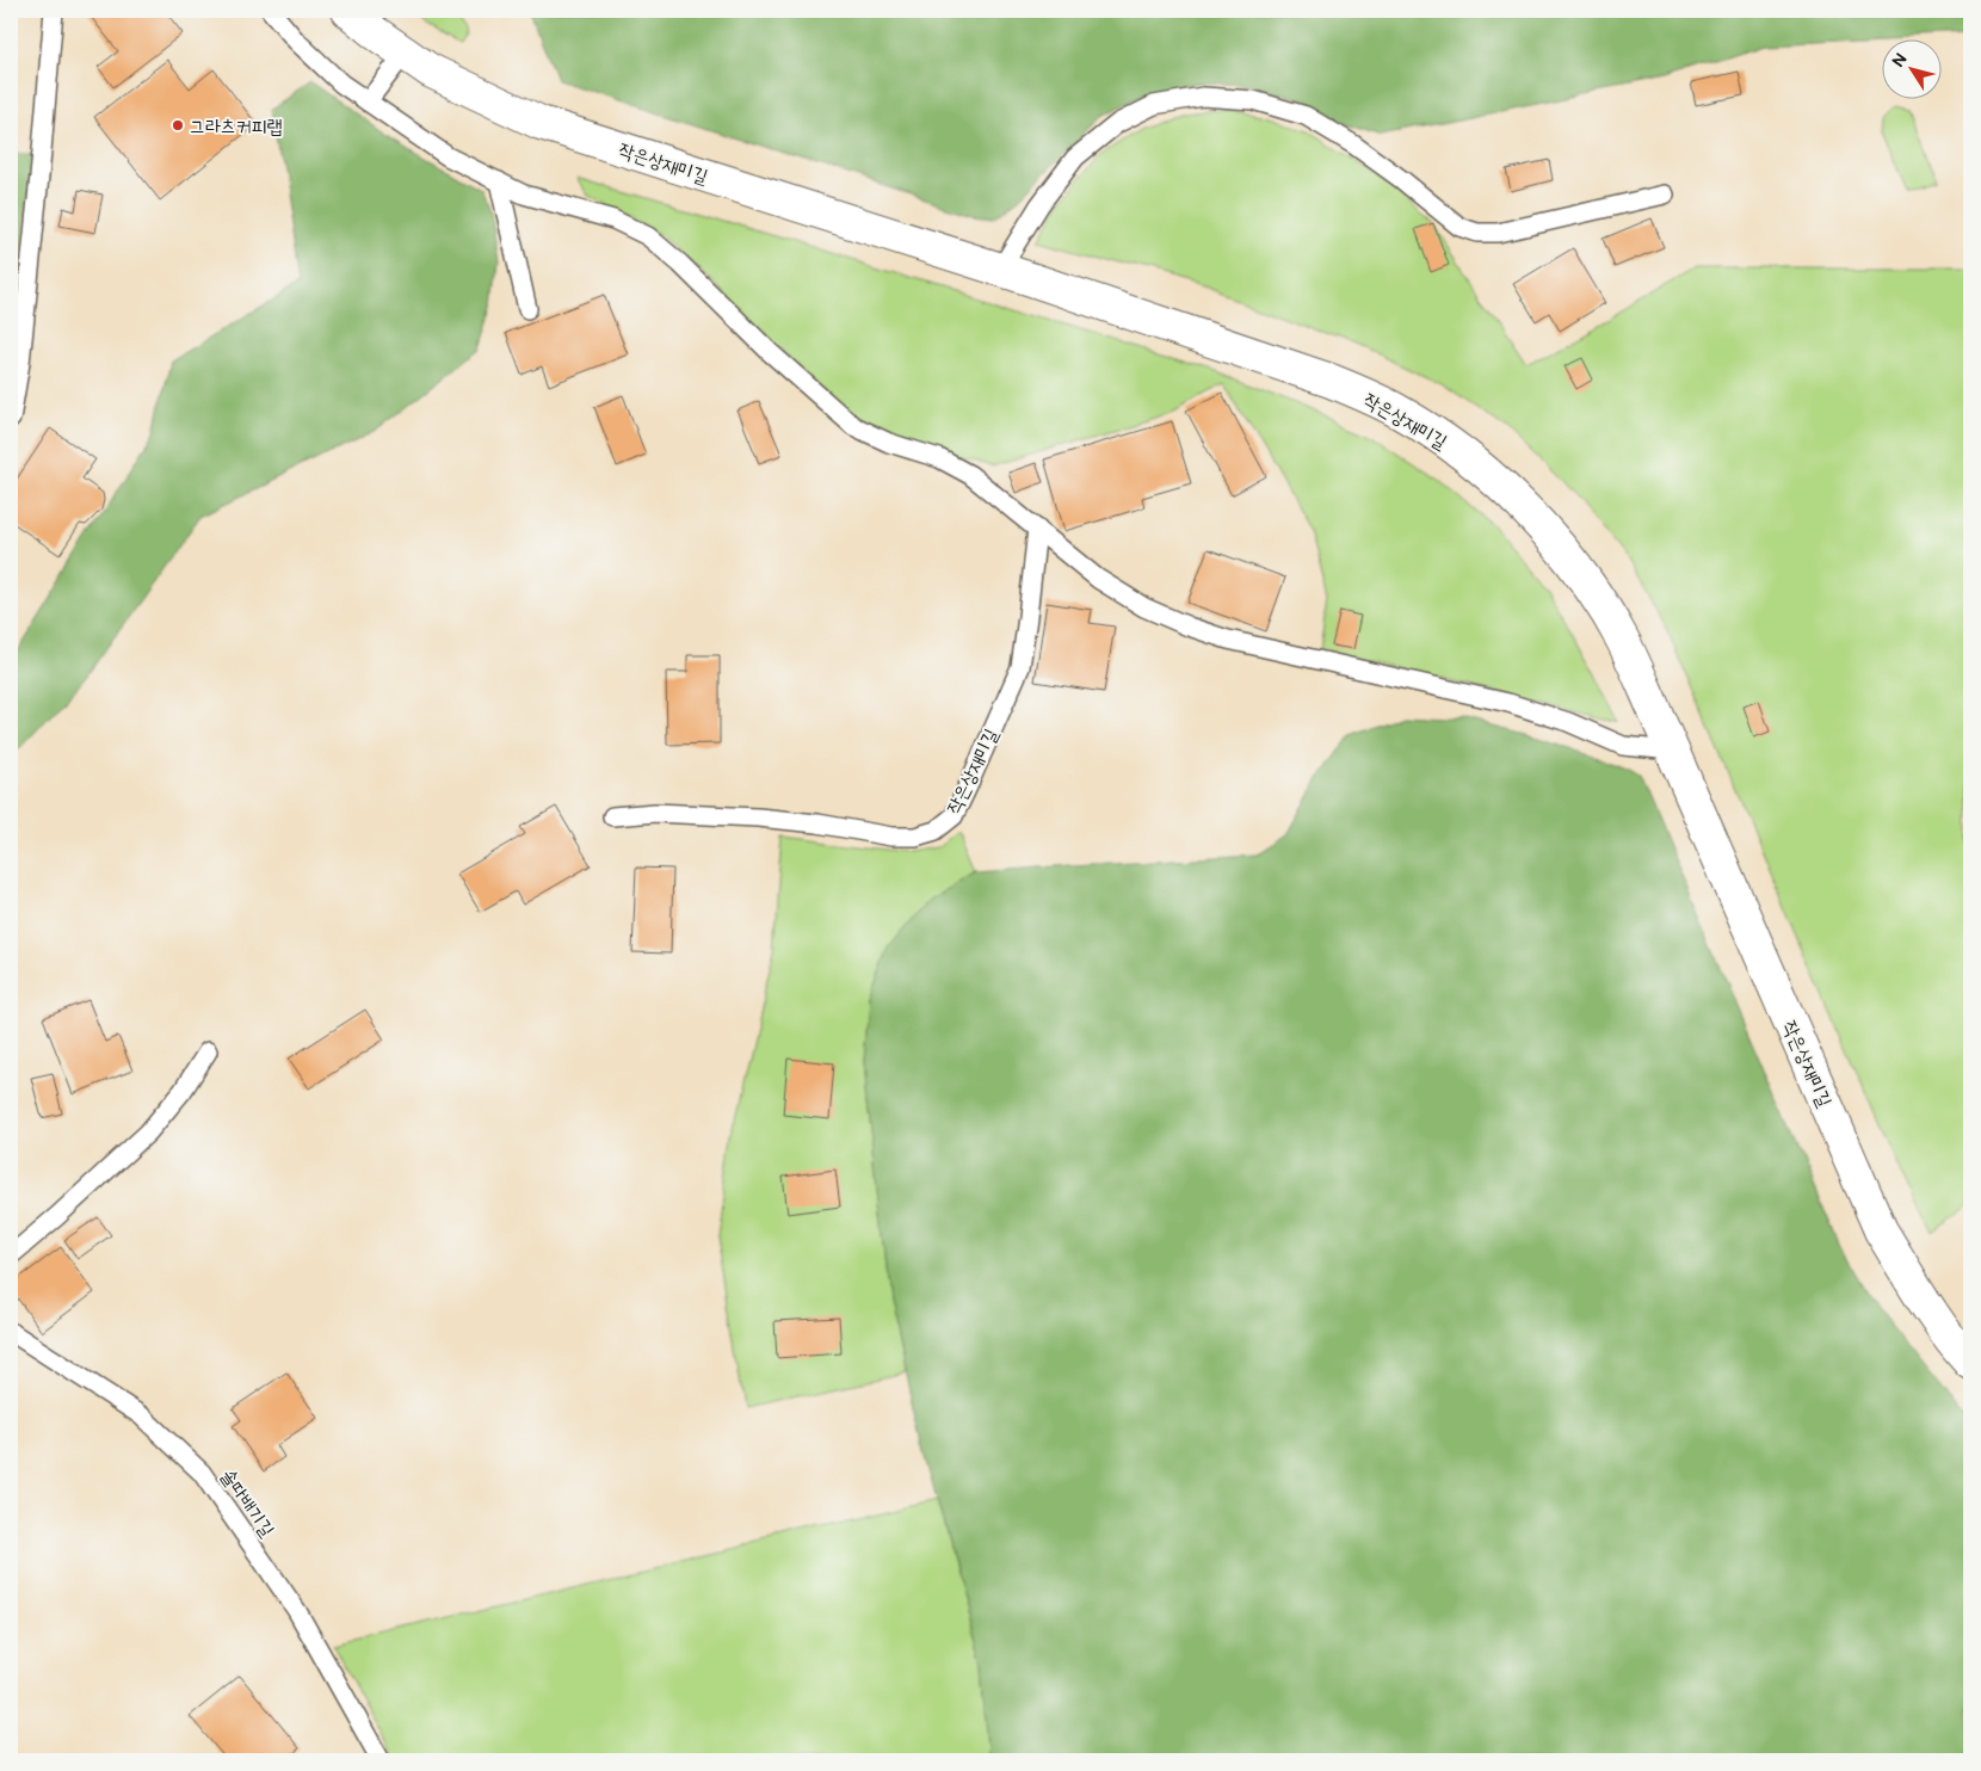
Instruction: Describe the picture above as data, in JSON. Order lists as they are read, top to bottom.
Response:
{
  "streets": {
    "street": ["작은상재미길"],
    "lane": ["솔따배기길"]
  },
  "places": ["그라츠커피랩"],
  "north": "top left"
}
